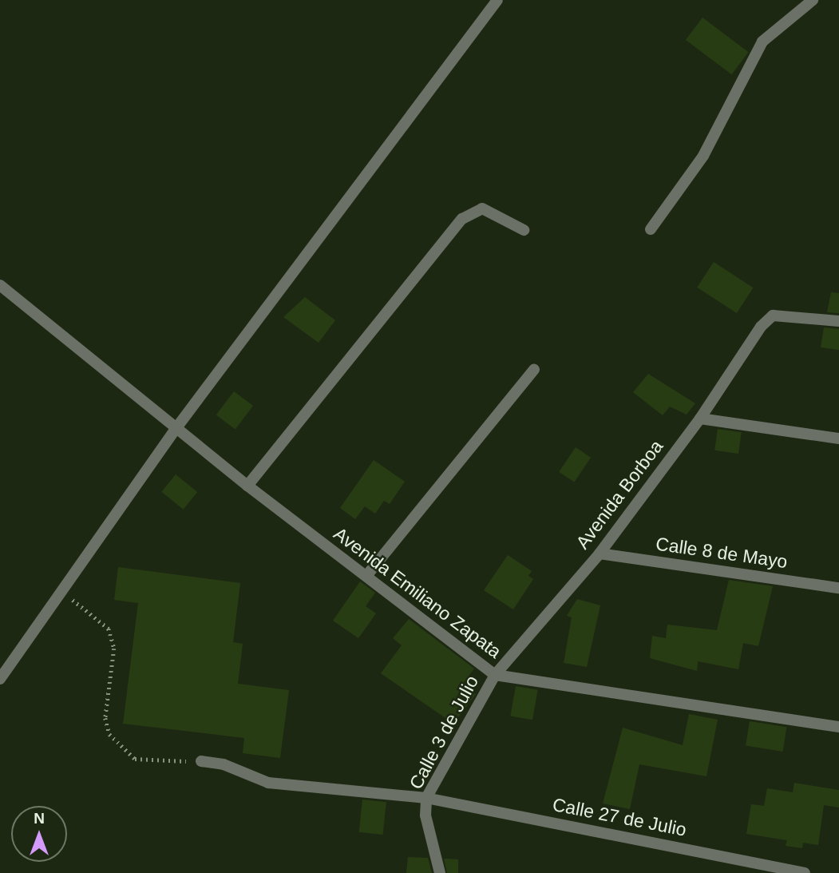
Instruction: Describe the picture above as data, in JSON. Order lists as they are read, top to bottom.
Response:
{
  "streets": {
    "street": [
      "Avenida Borboa",
      "Calle 8 de Mayo",
      "Avenida Emiliano Zapata",
      "Calle 3 de Julio",
      "Calle 27 de Julio"
    ]
  },
  "crossings": [
    ["Avenida Borboa", "Calle 8 de Mayo"],
    ["Avenida Borboa", "Avenida Emiliano Zapata"],
    ["Avenida Borboa", "Calle 3 de Julio"],
    ["Avenida Emiliano Zapata", "Calle 3 de Julio"],
    ["Calle 3 de Julio", "Calle 27 de Julio"]
  ],
  "north": "top"
}
